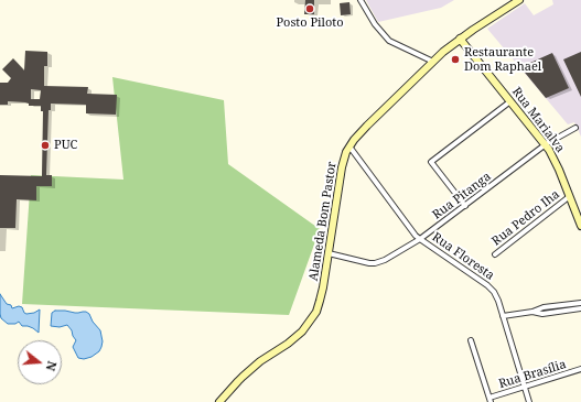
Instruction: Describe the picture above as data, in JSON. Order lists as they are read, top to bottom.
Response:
{
  "streets": {
    "main road": ["Rua Marialva", "Alameda Bom Pastor"],
    "street": [
      "Rua Pitanga",
      "Rua Pedro Iha",
      "Rua Floresta",
      "Rua Brasília"
    ]
  },
  "crossings": [
    ["Rua Marialva", "Rua Pitanga"],
    ["Rua Marialva", "Rua Pedro Iha"],
    ["Rua Marialva", "Alameda Bom Pastor"],
    ["Rua Pitanga", "Alameda Bom Pastor"],
    ["Rua Pitanga", "Rua Floresta"],
    ["Alameda Bom Pastor", "Rua Floresta"],
    ["Rua Floresta", "Rua Brasília"]
  ],
  "places": ["Posto Piloto", "Restaurante Dom Raphael", "PUC"],
  "north": "right"
}
